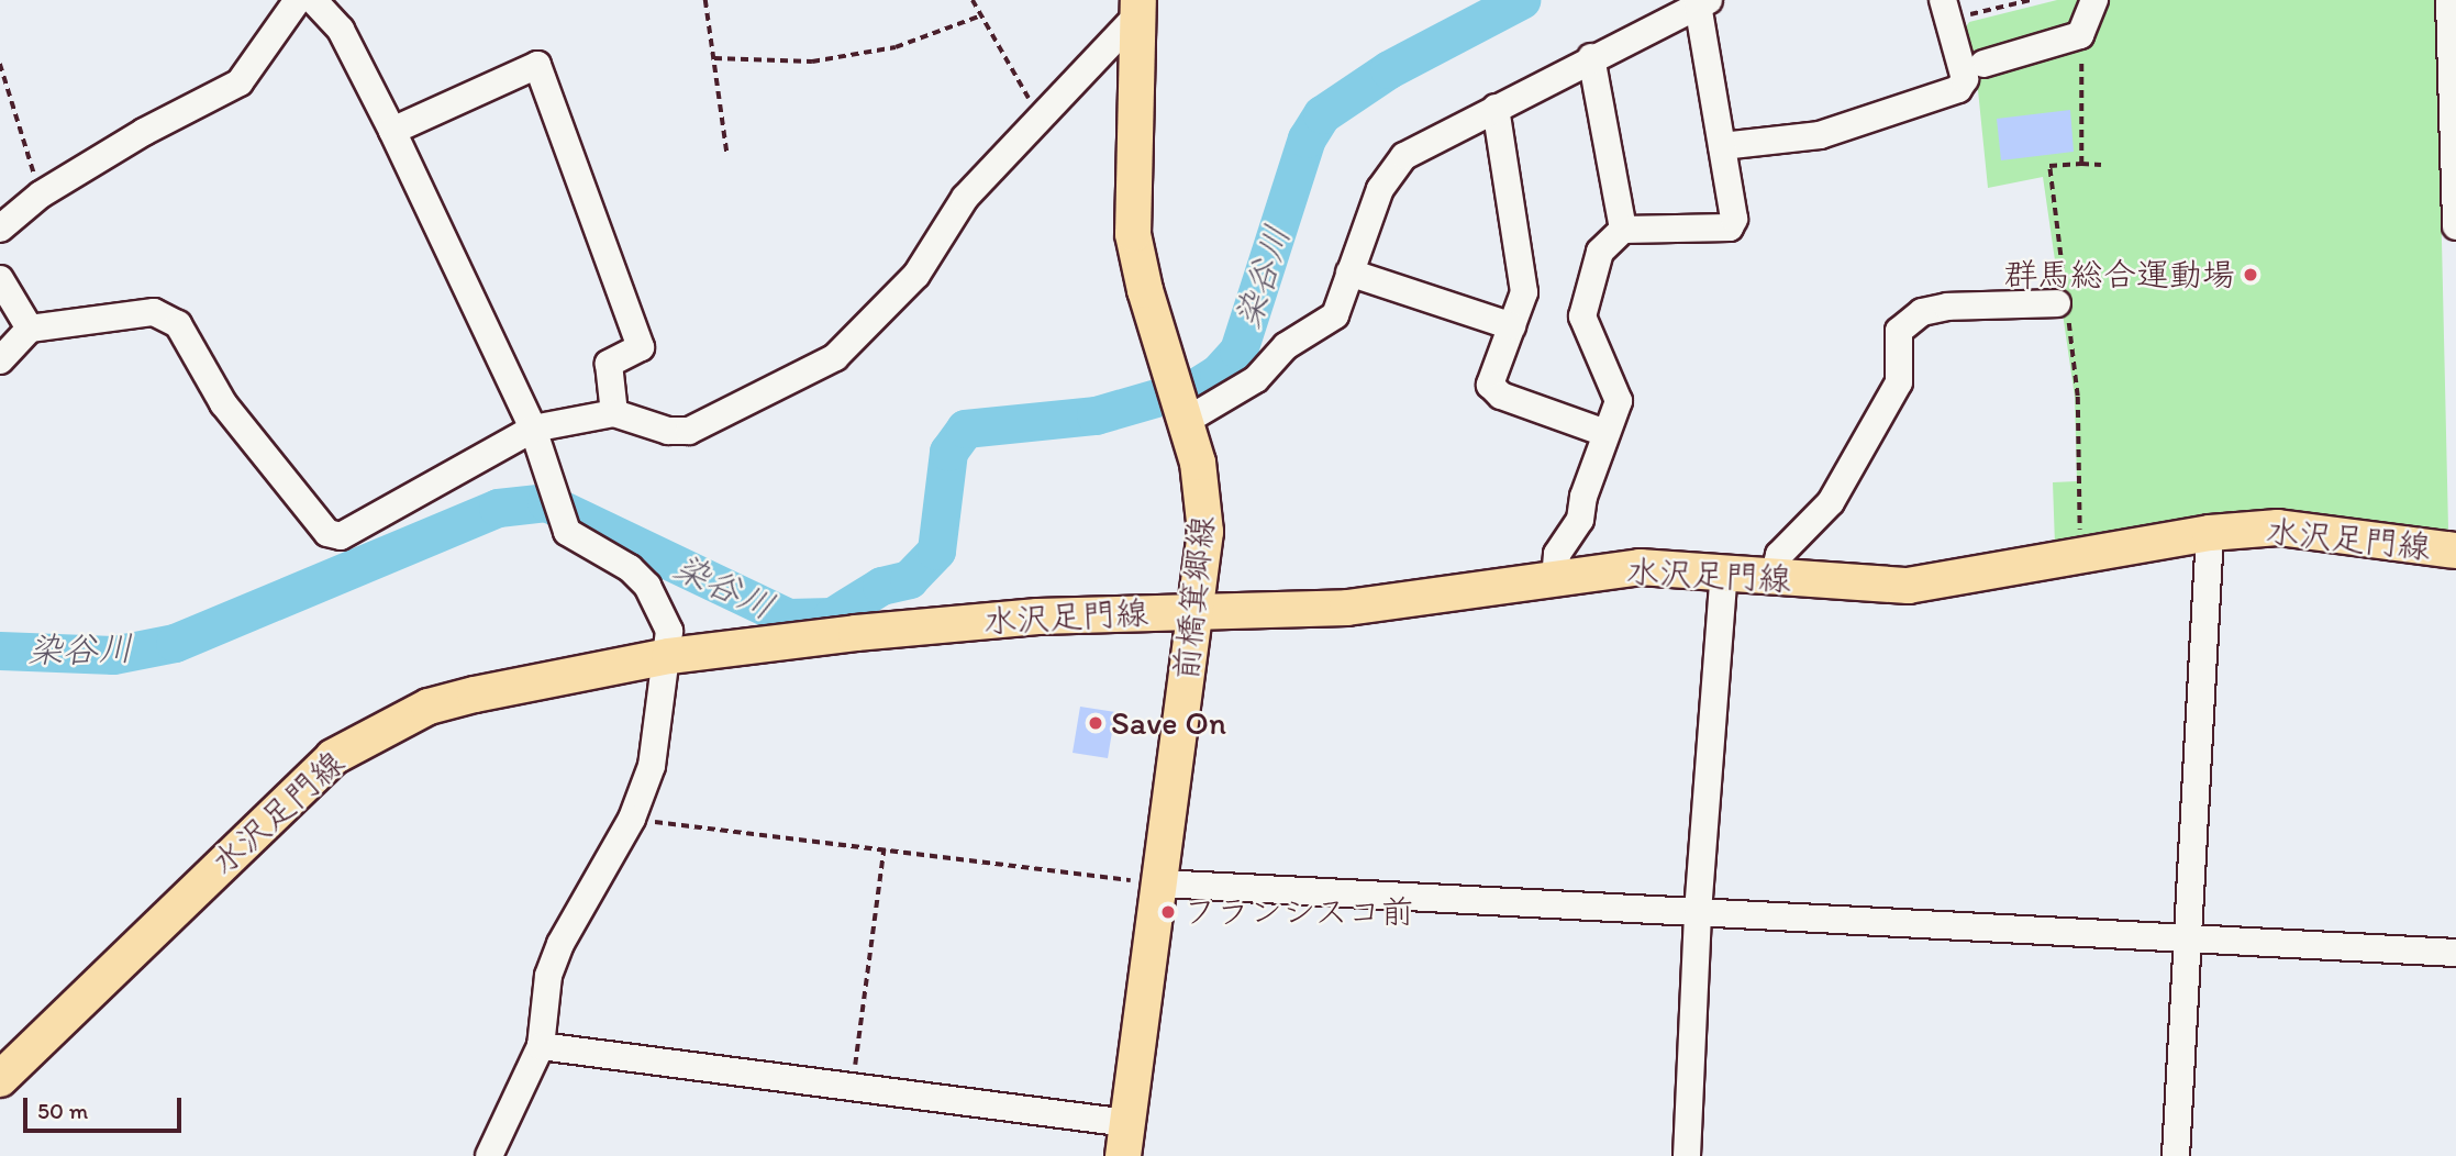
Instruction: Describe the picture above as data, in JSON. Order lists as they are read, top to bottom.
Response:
{
  "streets": {
    "main road": ["水沢足門線", "前橋箕郷線"]
  },
  "crossings": [
    ["水沢足門線", "前橋箕郷線"]
  ],
  "water": ["染谷川"],
  "places": ["群馬総合運動場", "Save On", "フランシスコ前"],
  "scale_bar": "50 m"
}
